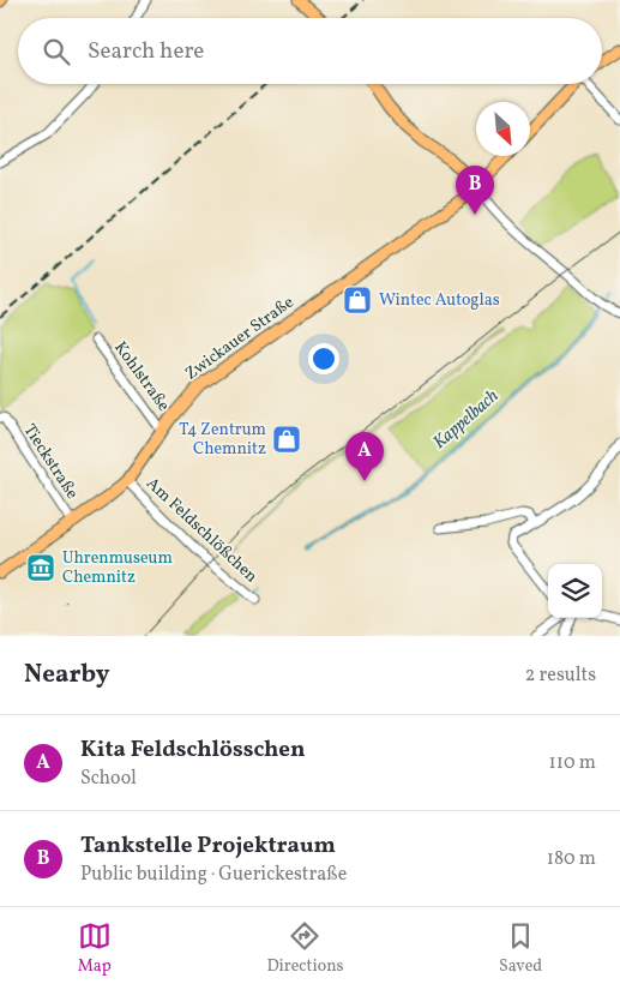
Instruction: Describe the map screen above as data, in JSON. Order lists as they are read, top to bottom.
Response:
{
  "streets": {
    "main road": ["Zwickauer Straße"],
    "street": ["Kohlstraße", "Tieckstraße", "Am Feldschlößchen"]
  },
  "crossings": [
    ["Zwickauer Straße", "Kohlstraße"],
    ["Zwickauer Straße", "Tieckstraße"],
    ["Zwickauer Straße", "Am Feldschlößchen"]
  ],
  "water": ["Kappelbach"],
  "places": {
    "shop": ["Wintec Autoglas", "T4 Zentrum Chemnitz"],
    "museum": ["Uhrenmuseum Chemnitz"]
  },
  "north": "bottom right",
  "page": {
    "search": "Search here",
    "pins": ["B", "A"],
    "heading": ["Nearby", "2 results"],
    "list": [
      {
        "mark": "A",
        "name": "Kita Feldschlösschen",
        "note": "School",
        "value": "110 m"
      },
      {
        "mark": "B",
        "name": "Tankstelle Projektraum",
        "note": "Public building · Guerickestraße",
        "value": "180 m"
      }
    ],
    "nav": ["Map", "Directions", "Saved"]
  }
}
